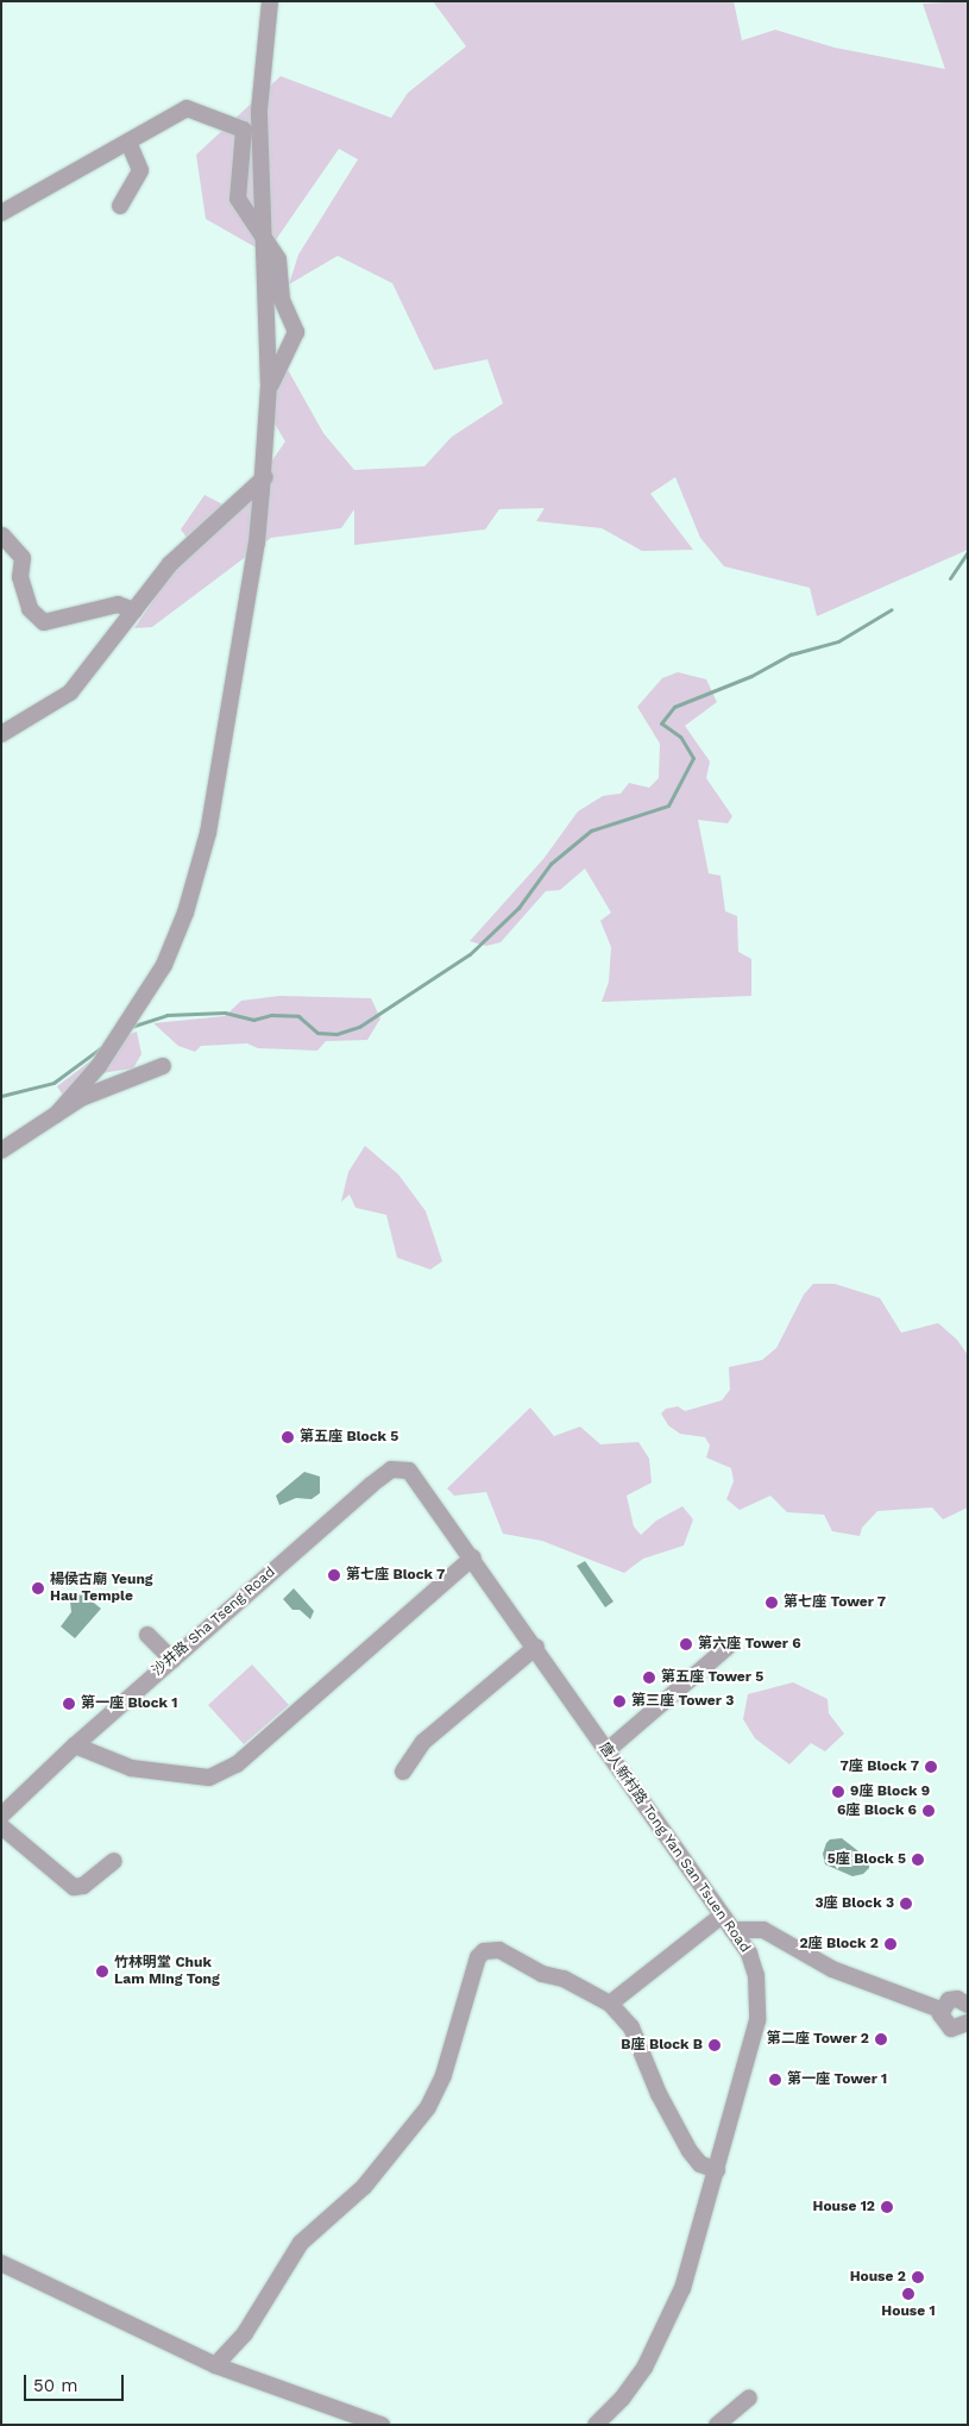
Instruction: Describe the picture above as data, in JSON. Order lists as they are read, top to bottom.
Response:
{
  "streets": {
    "street": ["沙井路 Sha Tseng Road", "唐人新村路 Tong Yan San Tsuen Road"]
  },
  "crossings": [
    ["沙井路 Sha Tseng Road", "唐人新村路 Tong Yan San Tsuen Road"]
  ],
  "places": [
    "第五座 Block 5",
    "第七座 Block 7",
    "楊侯古廟 Yeung Hau Temple",
    "第七座 Tower 7",
    "第六座 Tower 6",
    "第五座 Tower 5",
    "第三座 Tower 3",
    "第一座 Block 1",
    "7座 Block 7",
    "9座 Block 9",
    "6座 Block 6",
    "5座 Block 5",
    "3座 Block 3",
    "2座 Block 2",
    "竹林明堂 Chuk Lam Ming Tong",
    "第二座 Tower 2",
    "B座 Block B",
    "第一座 Tower 1",
    "House 12",
    "House 2",
    "House 1"
  ],
  "scale_bar": "50 m"
}
